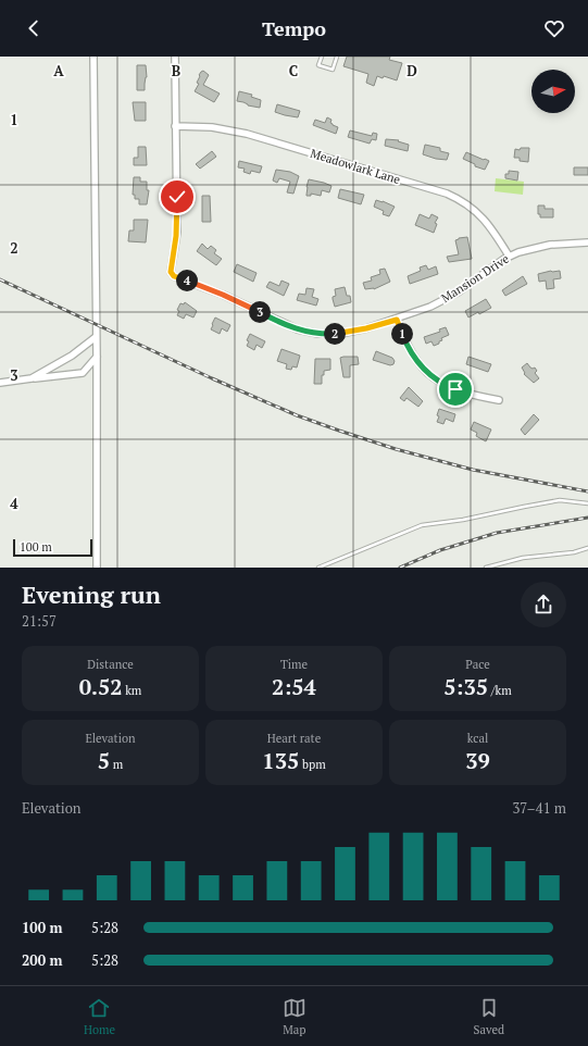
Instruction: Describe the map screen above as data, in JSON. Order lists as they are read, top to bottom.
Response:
{
  "streets": {
    "street": ["Meadowlark Lane", "Mansion Drive"]
  },
  "crossings": [
    ["Meadowlark Lane", "Mansion Drive"]
  ],
  "scale_bar": "100 m",
  "north": "right",
  "page": {
    "header": "Tempo",
    "pins": [
      "4",
      "3",
      "1",
      "2"
    ],
    "scale": "100 m",
    "heading": ["Evening run", "21:57"],
    "stats": [
      ["Distance", "0.52 km"],
      ["Time", "2:54"],
      ["Pace", "5:35 /km"],
      ["Elevation", "5 m"],
      ["Heart rate", "135 bpm"],
      ["kcal", "39"]
    ],
    "chart": ["Elevation", "37–41 m"],
    "list": [
      {
        "name": "100 m",
        "note": "5:28"
      },
      {
        "name": "200 m",
        "note": "5:28"
      }
    ],
    "tabs": ["Home", "Map", "Saved"]
  },
  "grid": {
    "columns": [
      "A",
      "B",
      "C",
      "D"
    ],
    "rows": [
      "1",
      "2",
      "3",
      "4"
    ]
  }
}
